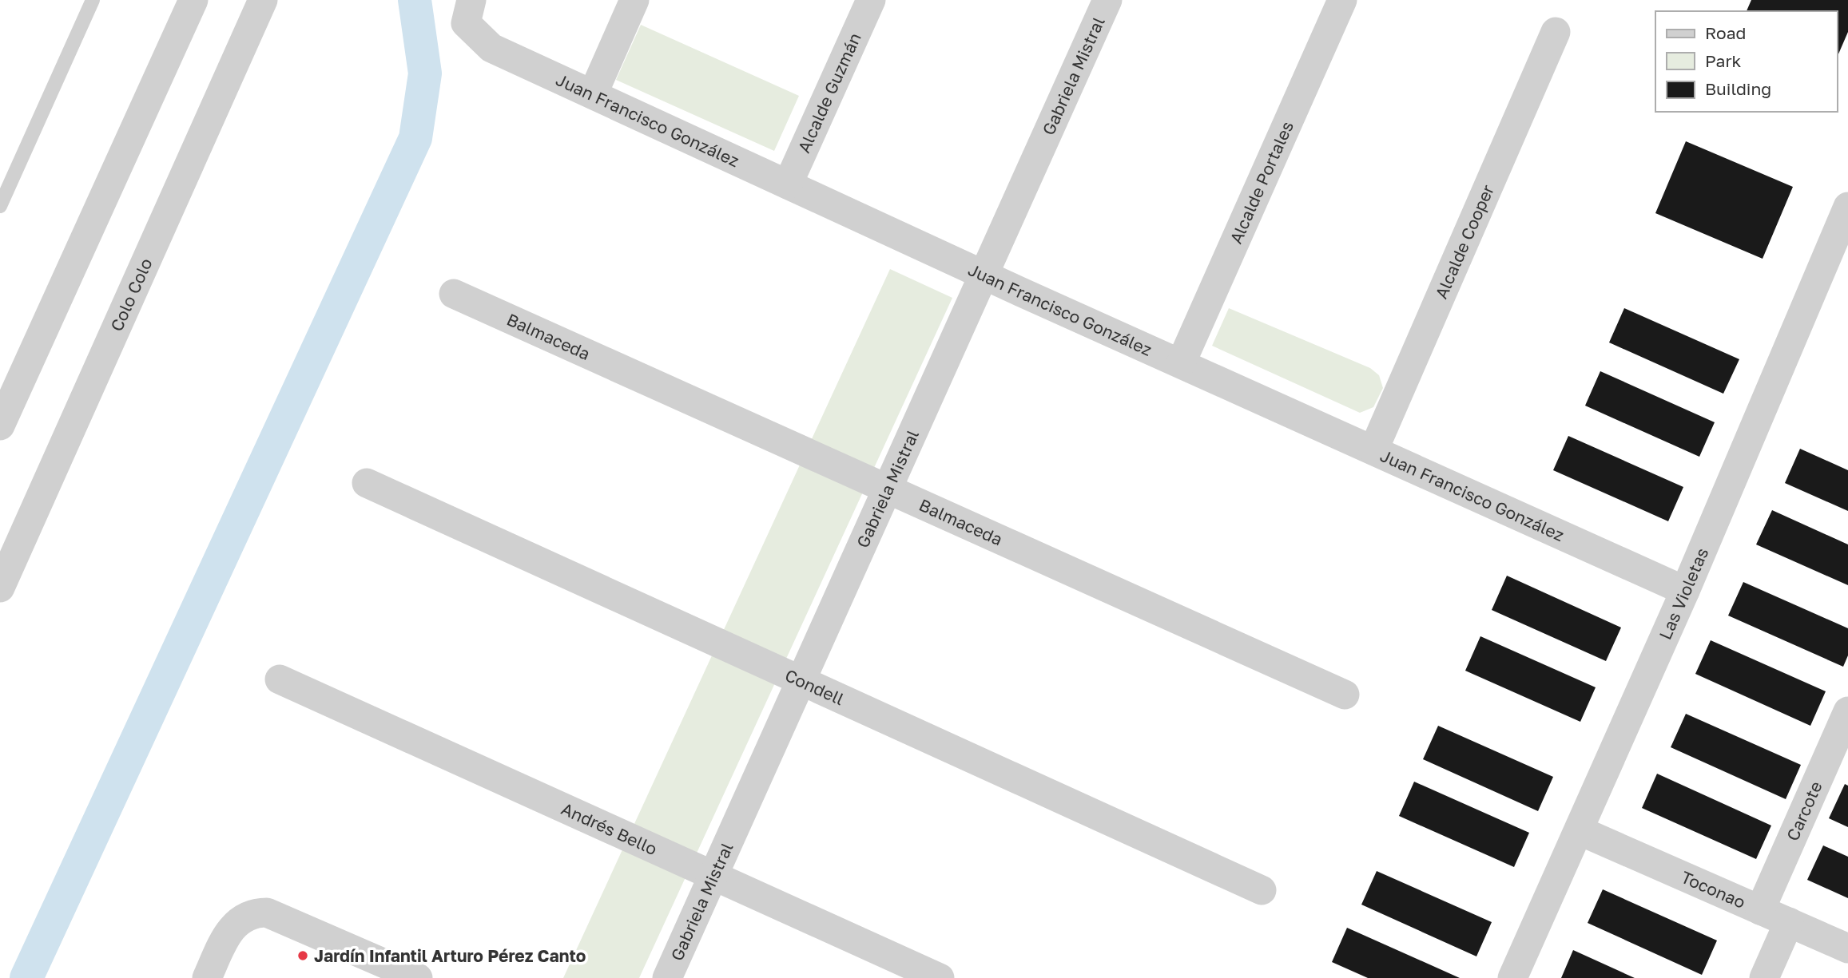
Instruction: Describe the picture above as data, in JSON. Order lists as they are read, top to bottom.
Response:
{
  "streets": {
    "street": [
      "Gabriela Mistral",
      "Alcalde Guzmán",
      "Juan Francisco González",
      "Alcalde Portales",
      "Alcalde Cooper",
      "Colo Colo",
      "Balmaceda",
      "Las Violetas",
      "Condell",
      "Carcote",
      "Andrés Bello",
      "Toconao"
    ]
  },
  "crossings": [
    ["Gabriela Mistral", "Juan Francisco González"],
    ["Gabriela Mistral", "Balmaceda"],
    ["Gabriela Mistral", "Condell"],
    ["Gabriela Mistral", "Andrés Bello"],
    ["Alcalde Guzmán", "Juan Francisco González"],
    ["Juan Francisco González", "Alcalde Portales"],
    ["Juan Francisco González", "Alcalde Cooper"],
    ["Juan Francisco González", "Las Violetas"],
    ["Las Violetas", "Toconao"],
    ["Carcote", "Toconao"]
  ],
  "places": ["Jardín Infantil Arturo Pérez Canto"],
  "legend": ["Road", "Park", "Building"]
}
